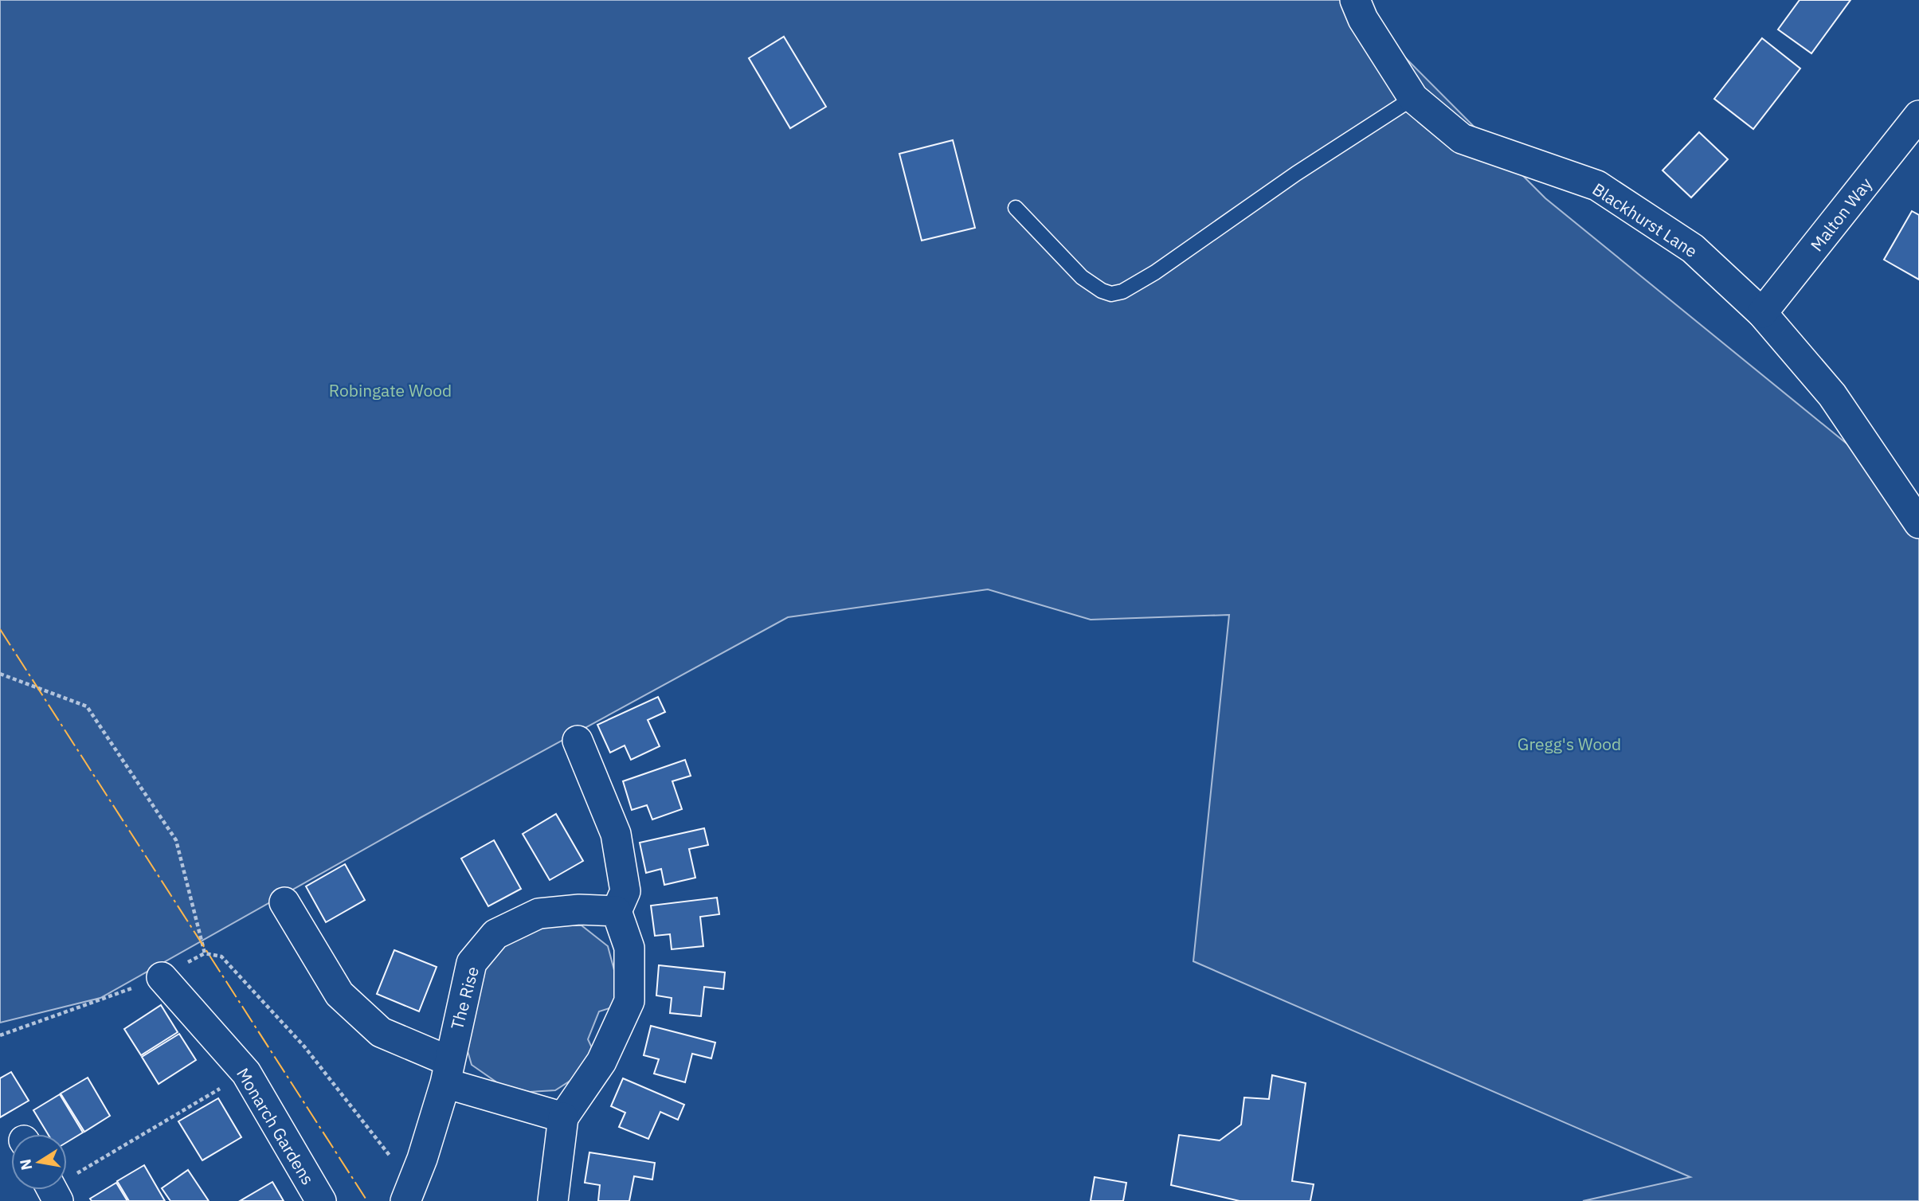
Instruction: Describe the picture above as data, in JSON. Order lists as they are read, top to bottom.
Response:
{
  "streets": {
    "street": [
      "Malton Way",
      "Blackhurst Lane",
      "The Rise",
      "Monarch Gardens"
    ]
  },
  "crossings": [
    ["Malton Way", "Blackhurst Lane"]
  ],
  "parks": ["Robingate Wood", "Gregg's Wood"],
  "north": "left"
}
